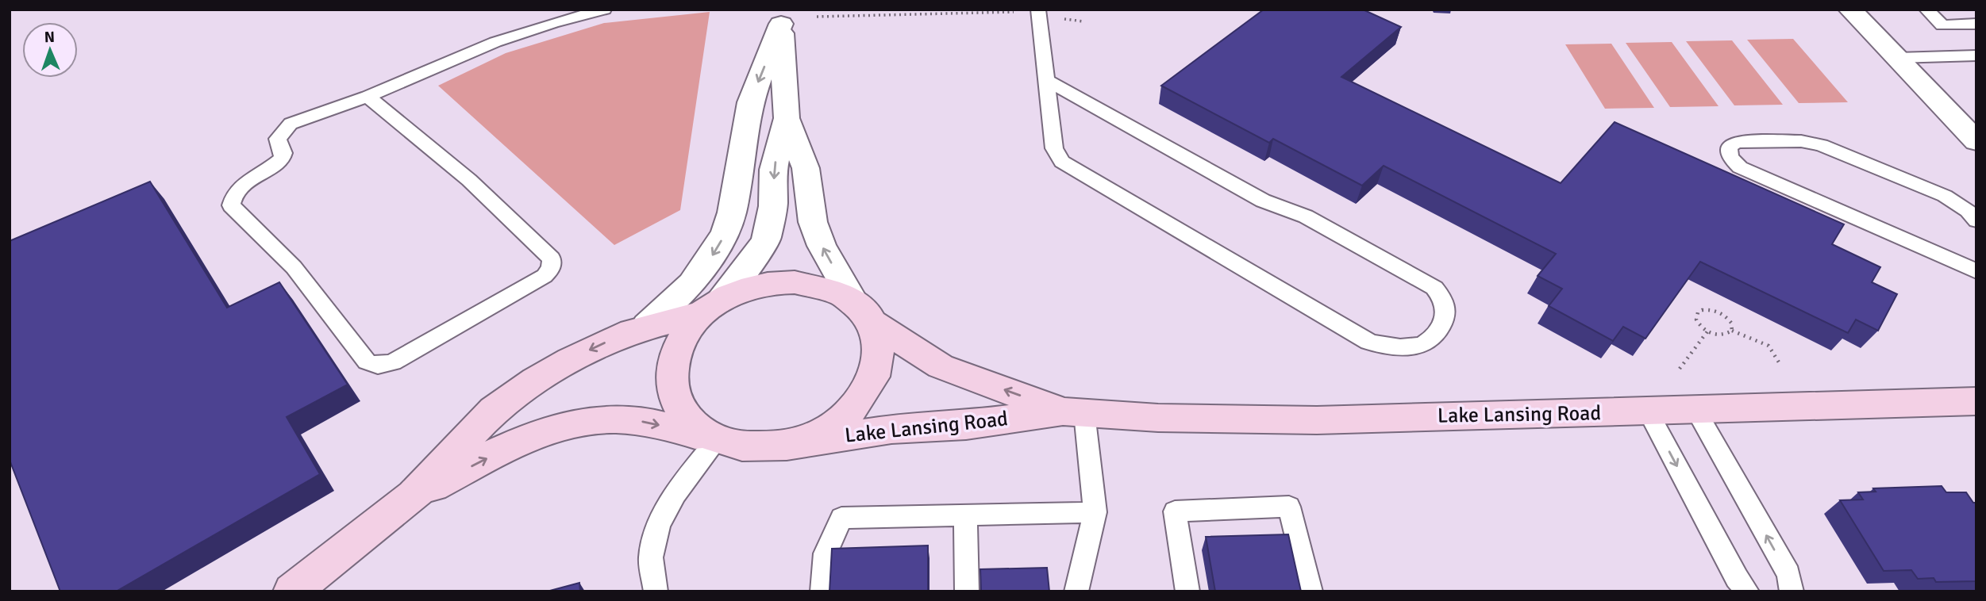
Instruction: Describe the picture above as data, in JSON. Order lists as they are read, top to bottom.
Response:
{
  "streets": {
    "main road": ["Lake Lansing Road"]
  },
  "north": "top"
}
